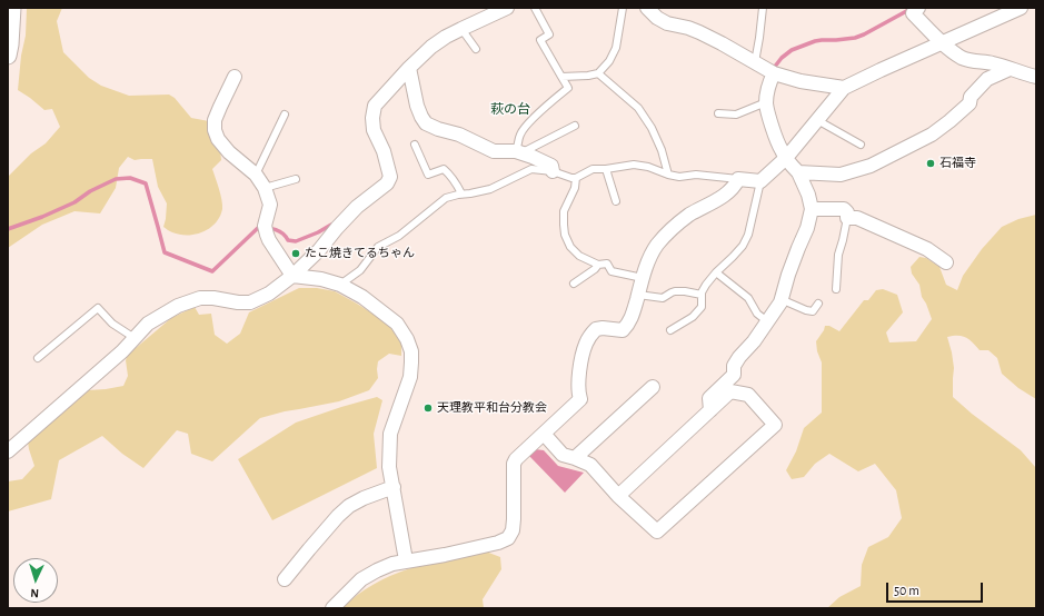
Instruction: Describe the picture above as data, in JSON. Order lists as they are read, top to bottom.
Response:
{
  "districts": ["萩の台"],
  "places": ["石福寺", "たこ焼きてるちゃん", "天理教平和台分教会"],
  "scale_bar": "50 m",
  "north": "bottom"
}
